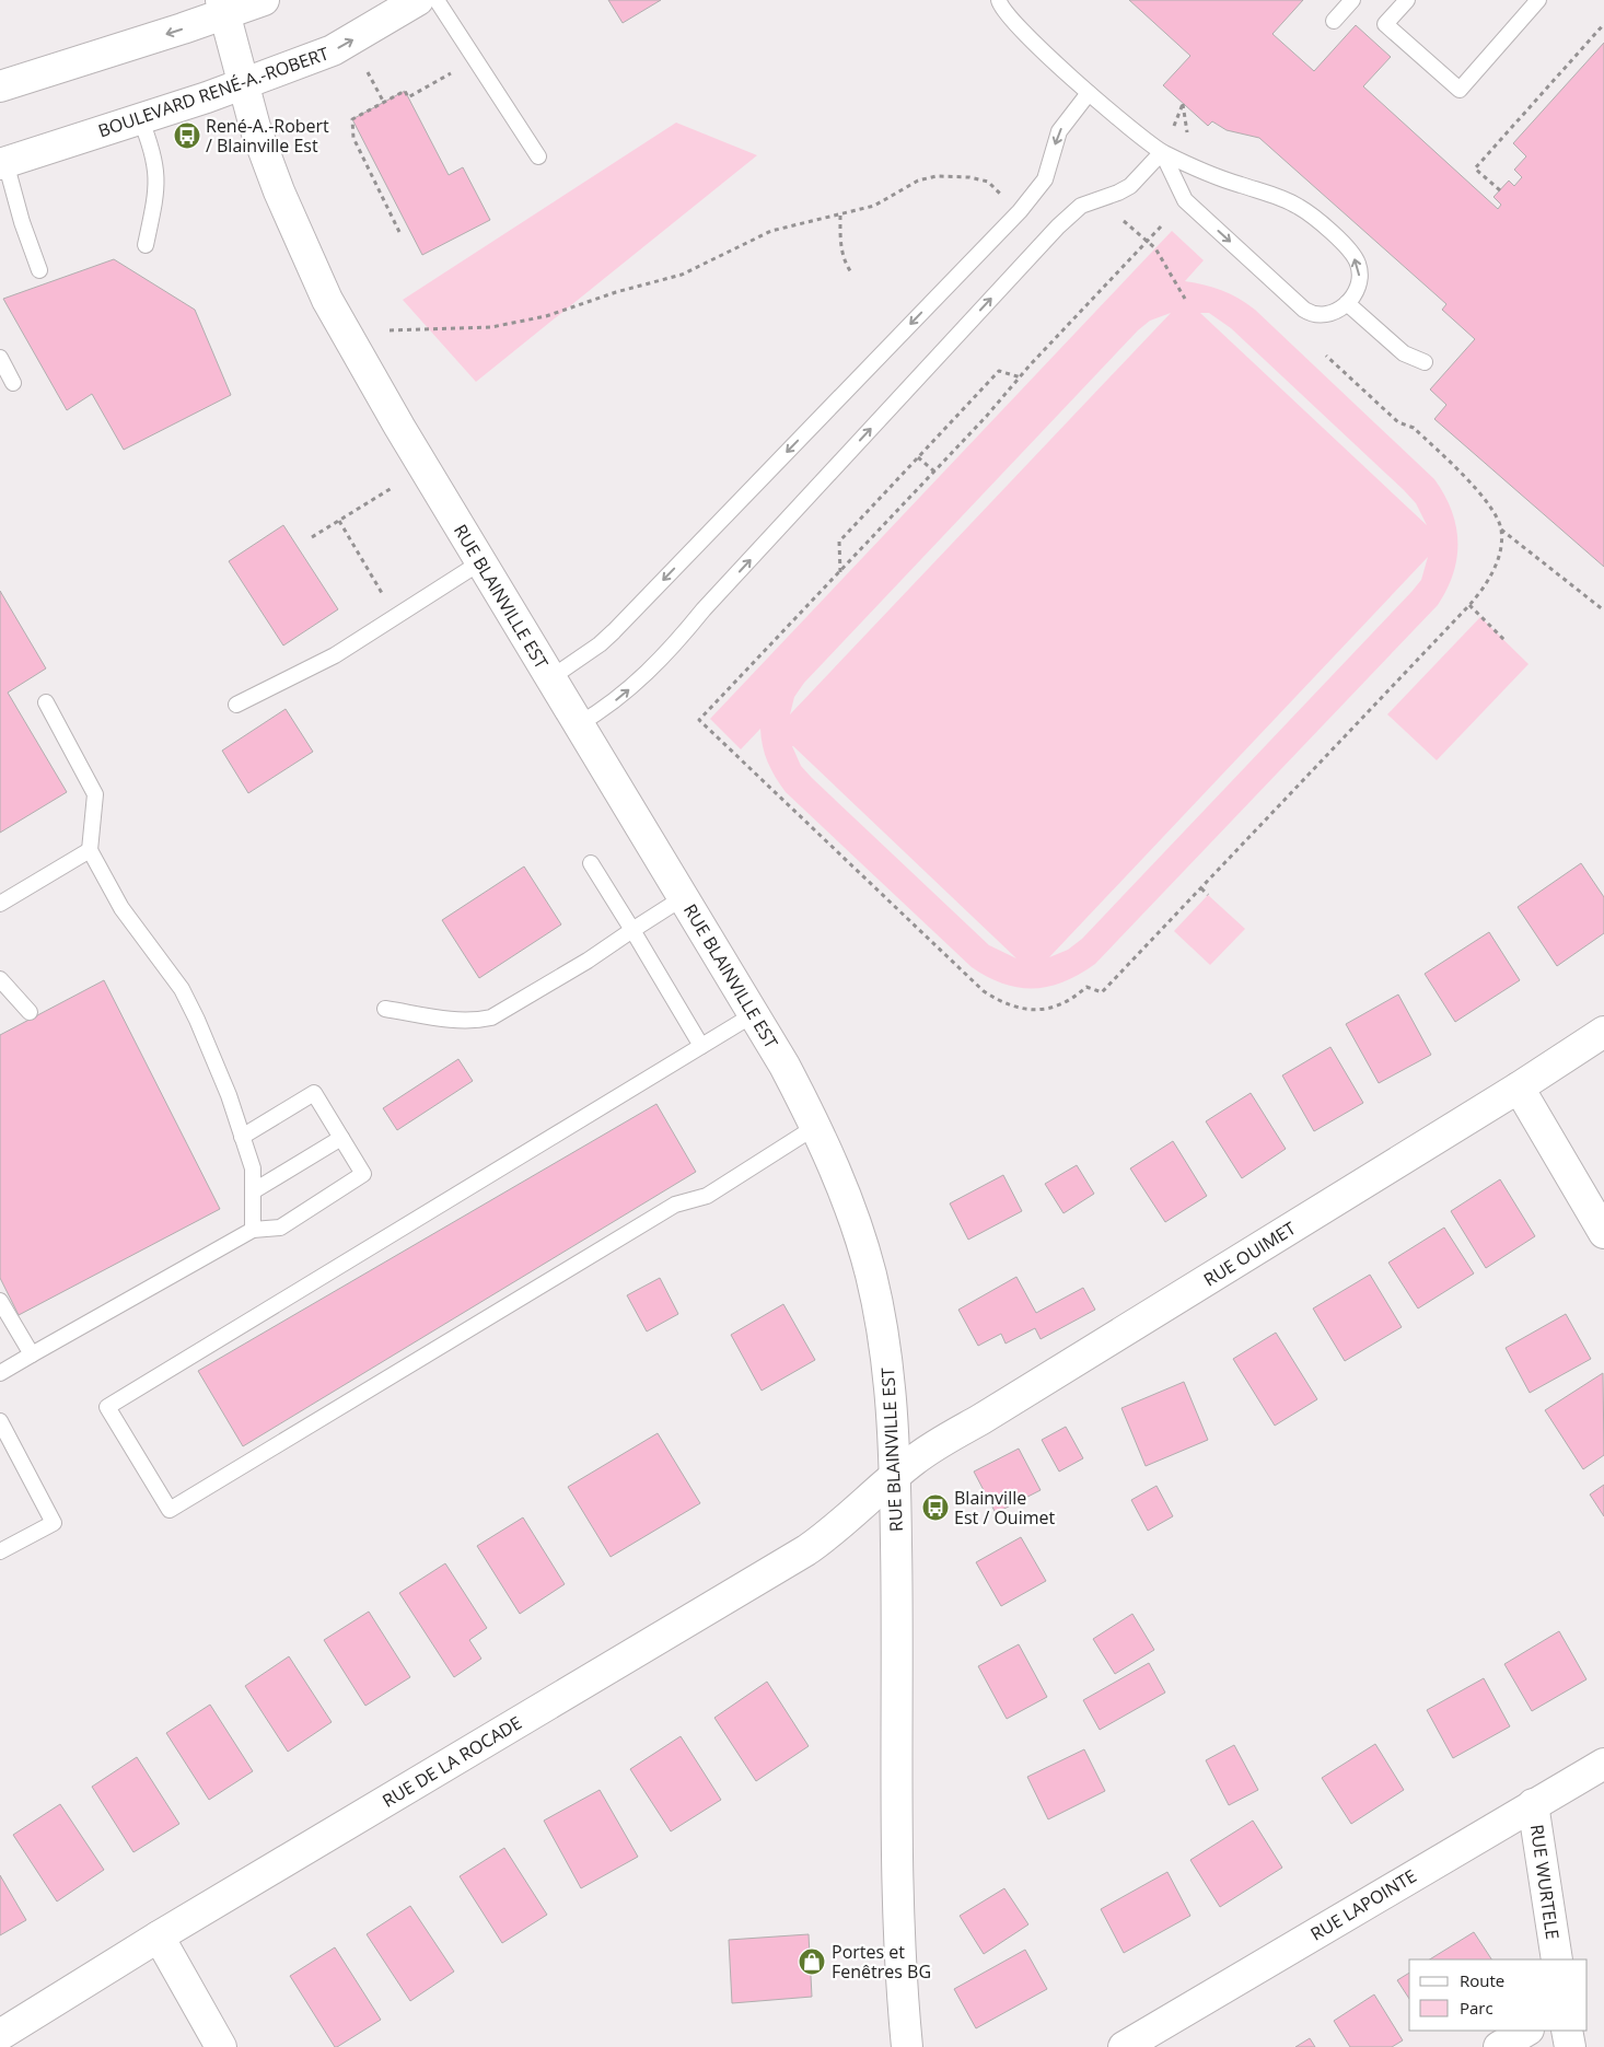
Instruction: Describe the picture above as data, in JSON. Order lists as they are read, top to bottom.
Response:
{
  "streets": {
    "street": [
      "BOULEVARD RENÉ-A.-ROBERT",
      "RUE BLAINVILLE EST",
      "RUE OUIMET",
      "RUE DE LA ROCADE",
      "RUE WURTELE",
      "RUE LAPOINTE"
    ]
  },
  "crossings": [
    ["BOULEVARD RENÉ-A.-ROBERT", "RUE BLAINVILLE EST"],
    ["RUE BLAINVILLE EST", "RUE OUIMET"],
    ["RUE BLAINVILLE EST", "RUE DE LA ROCADE"],
    ["RUE OUIMET", "RUE DE LA ROCADE"],
    ["RUE WURTELE", "RUE LAPOINTE"]
  ],
  "one_way": ["BOULEVARD RENÉ-A.-ROBERT"],
  "places": {
    "bus stop": ["René-A.-Robert / Blainville Est", "Blainville Est / Ouimet"],
    "shop": ["Portes et Fenêtres BG"]
  },
  "legend": ["Route", "Parc"]
}
